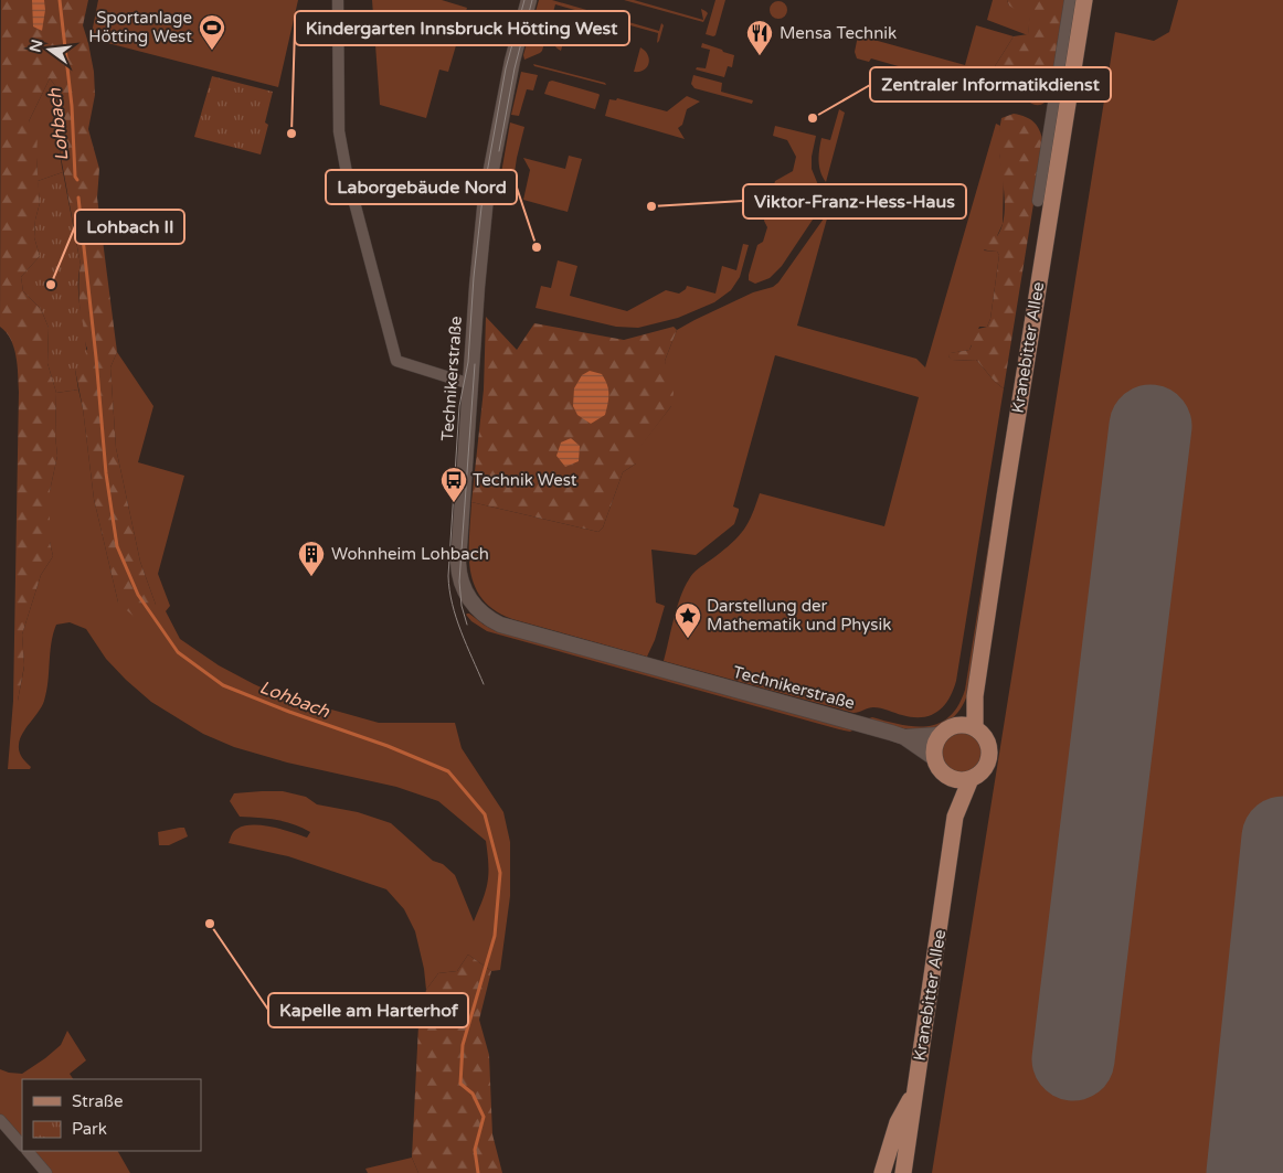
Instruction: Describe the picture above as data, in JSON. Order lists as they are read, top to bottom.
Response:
{
  "streets": {
    "main road": ["Kranebitter Allee"],
    "street": ["Technikerstraße"]
  },
  "crossings": [
    ["Kranebitter Allee", "Technikerstraße"]
  ],
  "water": ["Lohbach"],
  "places": {
    "sports": ["Sportanlage Hötting West"],
    "restaurant": ["Mensa Technik"],
    "other": [
      "Zentraler Informatikdienst",
      "Kindergarten Innsbruck Hötting West",
      "Viktor-Franz-Hess-Haus",
      "Laborgebäude Nord",
      "Lohbach II",
      "Kapelle am Harterhof"
    ],
    "bus stop": ["Technik West"],
    "building": ["Wohnheim Lohbach"],
    "place": ["Darstellung der Mathematik und Physik"]
  },
  "legend": ["Straße", "Park"],
  "north": "left"
}
